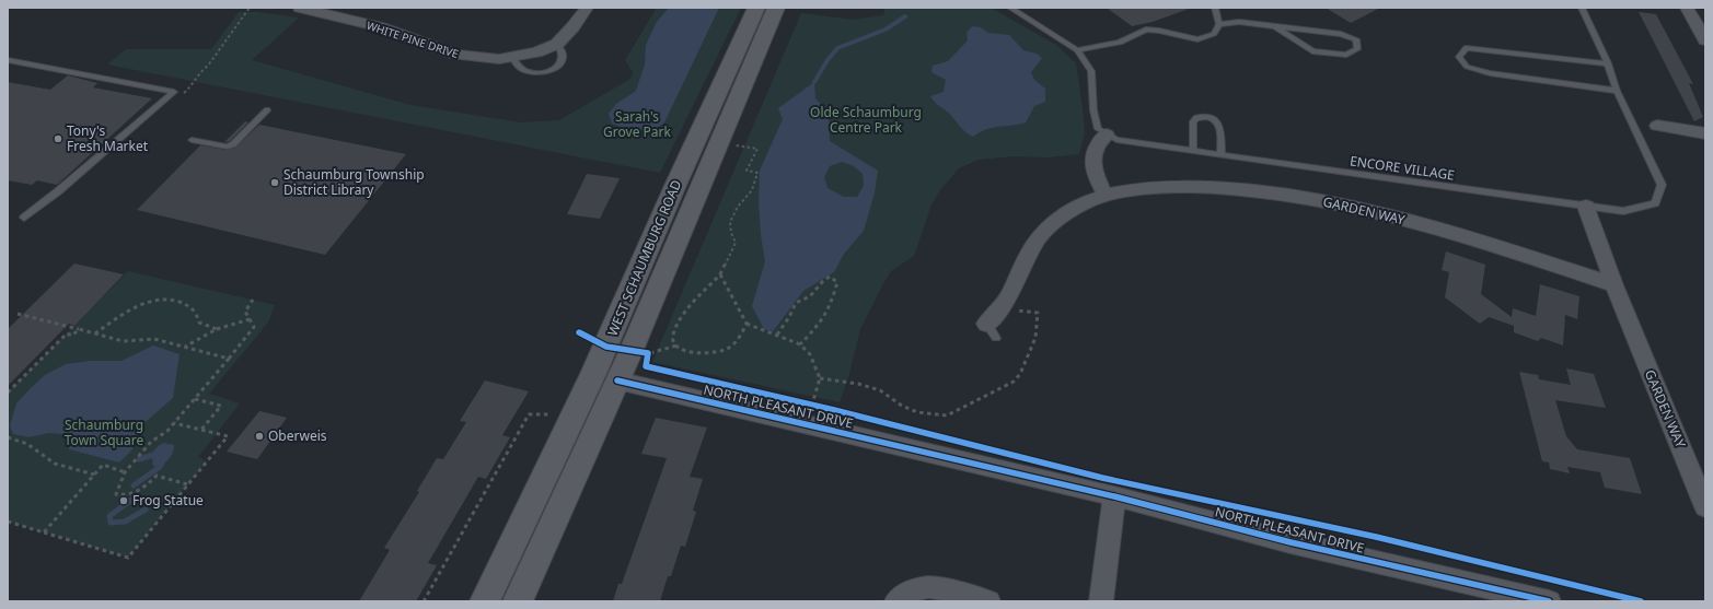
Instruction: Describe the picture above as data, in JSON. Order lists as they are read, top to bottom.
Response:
{
  "streets": {
    "main road": ["WEST SCHAUMBURG ROAD"],
    "street": ["WHITE PINE DRIVE", "GARDEN WAY", "NORTH PLEASANT DRIVE"],
    "lane": ["ENCORE VILLAGE"]
  },
  "crossings": [
    ["ENCORE VILLAGE", "GARDEN WAY"],
    ["WEST SCHAUMBURG ROAD", "NORTH PLEASANT DRIVE"]
  ],
  "parks": ["Olde Schaumburg Centre Park", "Sarah's Grove Park", "Schaumburg Town Square"],
  "places": [
    "Tony's Fresh Market",
    "Schaumburg Township District Library",
    "Oberweis",
    "Frog Statue"
  ]
}
